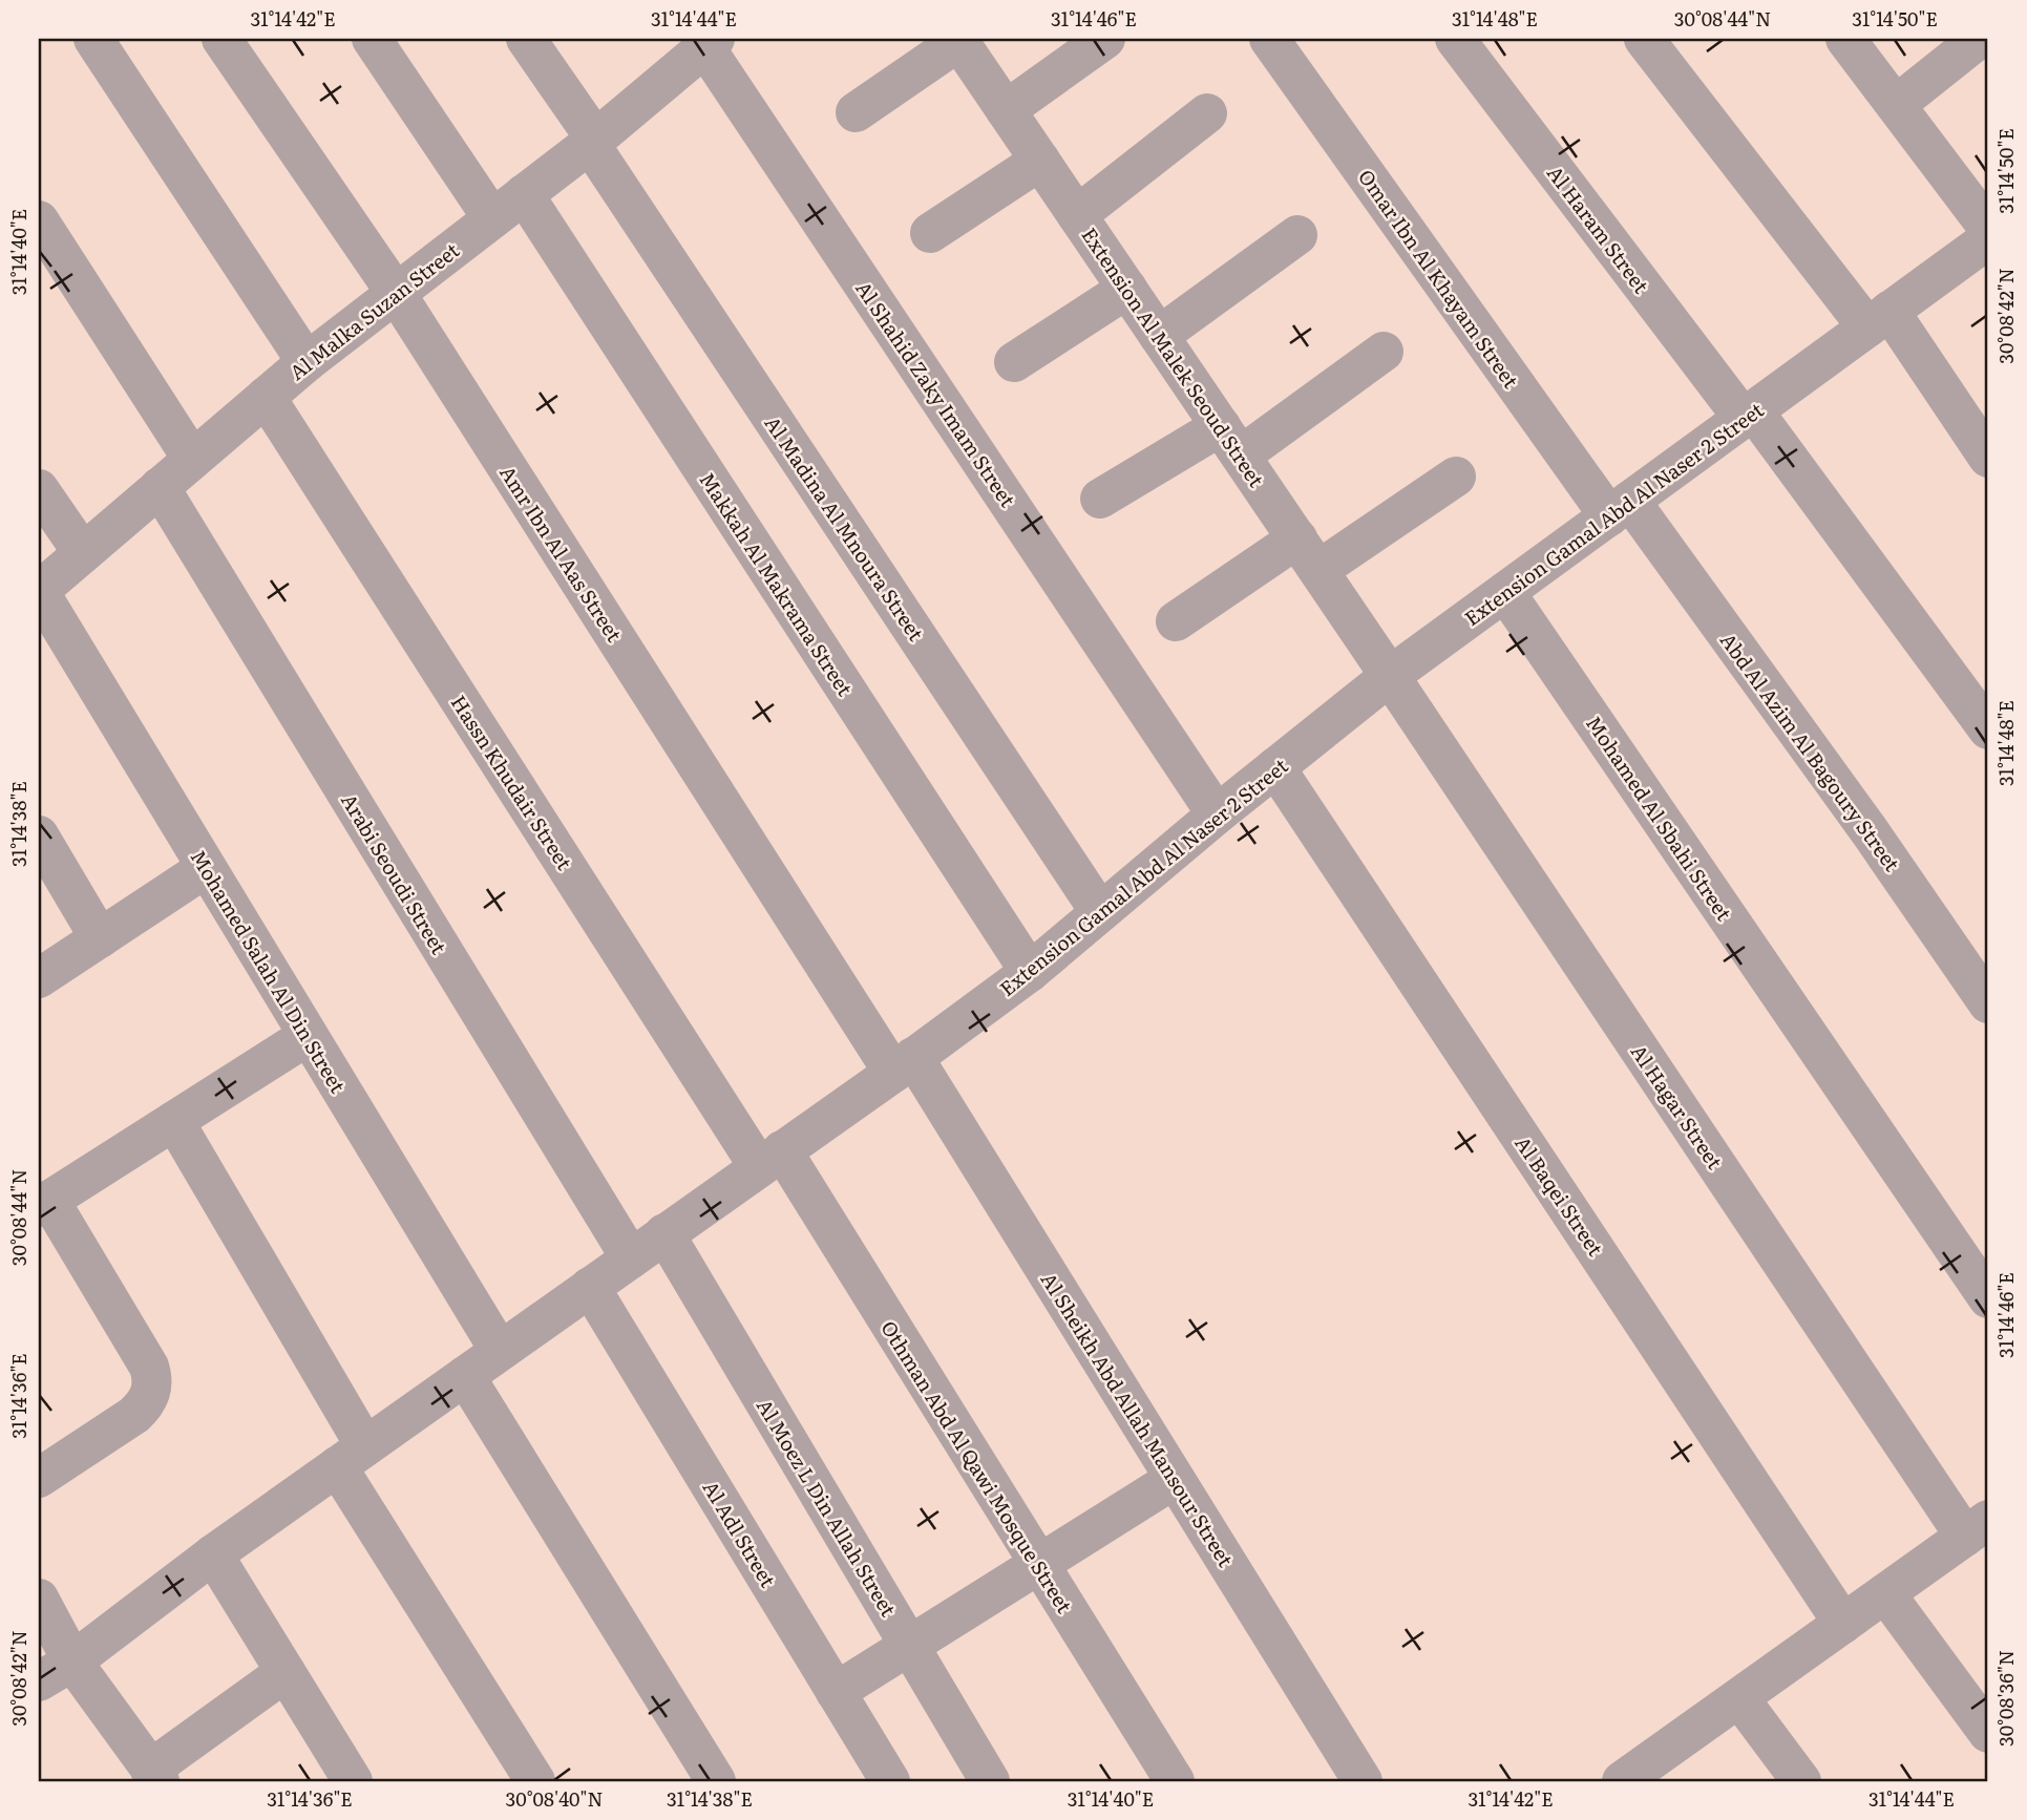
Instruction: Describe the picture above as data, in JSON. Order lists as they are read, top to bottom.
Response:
{
  "streets": {
    "street": [
      "Al Haram Street",
      "Omar Ibn Al Khayam Street",
      "Al Malka Suzan Street",
      "Extension Al Malek Seoud Street",
      "Al Shahid Zaky Imam Street",
      "Extension Gamal Abd Al Naser 2 Street",
      "Al Madina Al Mnoura Street",
      "Amr Ibn Al Aas Street",
      "Makkah Al Makrama Street",
      "Abd Al Azim Al Bagoury Street",
      "Hassn Khudair Street",
      "Mohamed Al Sbahi Street",
      "Arabi Seoudi Street",
      "Mohamed Salah Al Din Street",
      "Al Hagar Street",
      "Al Baqei Street",
      "Al Sheikh Abd Allah Mansour Street",
      "Othman Abd Al Qawi Mosque Street",
      "Al Moez L Din Allah Street",
      "Al Adl Street"
    ]
  },
  "crossings": [
    ["Al Haram Street", "Extension Gamal Abd Al Naser 2 Street"],
    ["Omar Ibn Al Khayam Street", "Extension Gamal Abd Al Naser 2 Street"],
    ["Omar Ibn Al Khayam Street", "Abd Al Azim Al Bagoury Street"],
    ["Al Malka Suzan Street", "Al Shahid Zaky Imam Street"],
    ["Al Malka Suzan Street", "Al Madina Al Mnoura Street"],
    ["Al Malka Suzan Street", "Amr Ibn Al Aas Street"],
    ["Al Malka Suzan Street", "Makkah Al Makrama Street"],
    ["Al Malka Suzan Street", "Hassn Khudair Street"],
    ["Al Malka Suzan Street", "Arabi Seoudi Street"],
    ["Al Malka Suzan Street", "Mohamed Salah Al Din Street"],
    ["Extension Al Malek Seoud Street", "Extension Gamal Abd Al Naser 2 Street"],
    ["Extension Al Malek Seoud Street", "Al Hagar Street"],
    ["Al Shahid Zaky Imam Street", "Extension Gamal Abd Al Naser 2 Street"],
    ["Extension Gamal Abd Al Naser 2 Street", "Al Madina Al Mnoura Street"],
    ["Extension Gamal Abd Al Naser 2 Street", "Amr Ibn Al Aas Street"],
    ["Extension Gamal Abd Al Naser 2 Street", "Makkah Al Makrama Street"],
    ["Extension Gamal Abd Al Naser 2 Street", "Abd Al Azim Al Bagoury Street"],
    ["Extension Gamal Abd Al Naser 2 Street", "Hassn Khudair Street"],
    ["Extension Gamal Abd Al Naser 2 Street", "Mohamed Al Sbahi Street"],
    ["Extension Gamal Abd Al Naser 2 Street", "Arabi Seoudi Street"],
    ["Extension Gamal Abd Al Naser 2 Street", "Mohamed Salah Al Din Street"],
    ["Extension Gamal Abd Al Naser 2 Street", "Al Hagar Street"],
    ["Extension Gamal Abd Al Naser 2 Street", "Al Baqei Street"],
    ["Extension Gamal Abd Al Naser 2 Street", "Al Sheikh Abd Allah Mansour Street"],
    ["Extension Gamal Abd Al Naser 2 Street", "Othman Abd Al Qawi Mosque Street"],
    ["Extension Gamal Abd Al Naser 2 Street", "Al Moez L Din Allah Street"],
    ["Extension Gamal Abd Al Naser 2 Street", "Al Adl Street"],
    ["Amr Ibn Al Aas Street", "Al Sheikh Abd Allah Mansour Street"],
    ["Hassn Khudair Street", "Othman Abd Al Qawi Mosque Street"]
  ],
  "coordinates": [
    "31°14'42\"E",
    "31°14'44\"E",
    "31°14'46\"E",
    "31°14'48\"E",
    "30°08'44\"N",
    "31°14'50\"E",
    "31°14'40\"E",
    "30°08'42\"N",
    "31°14'38\"E",
    "31°14'36\"E",
    "30°08'36\"N",
    "30°08'40\"N"
  ]
}
